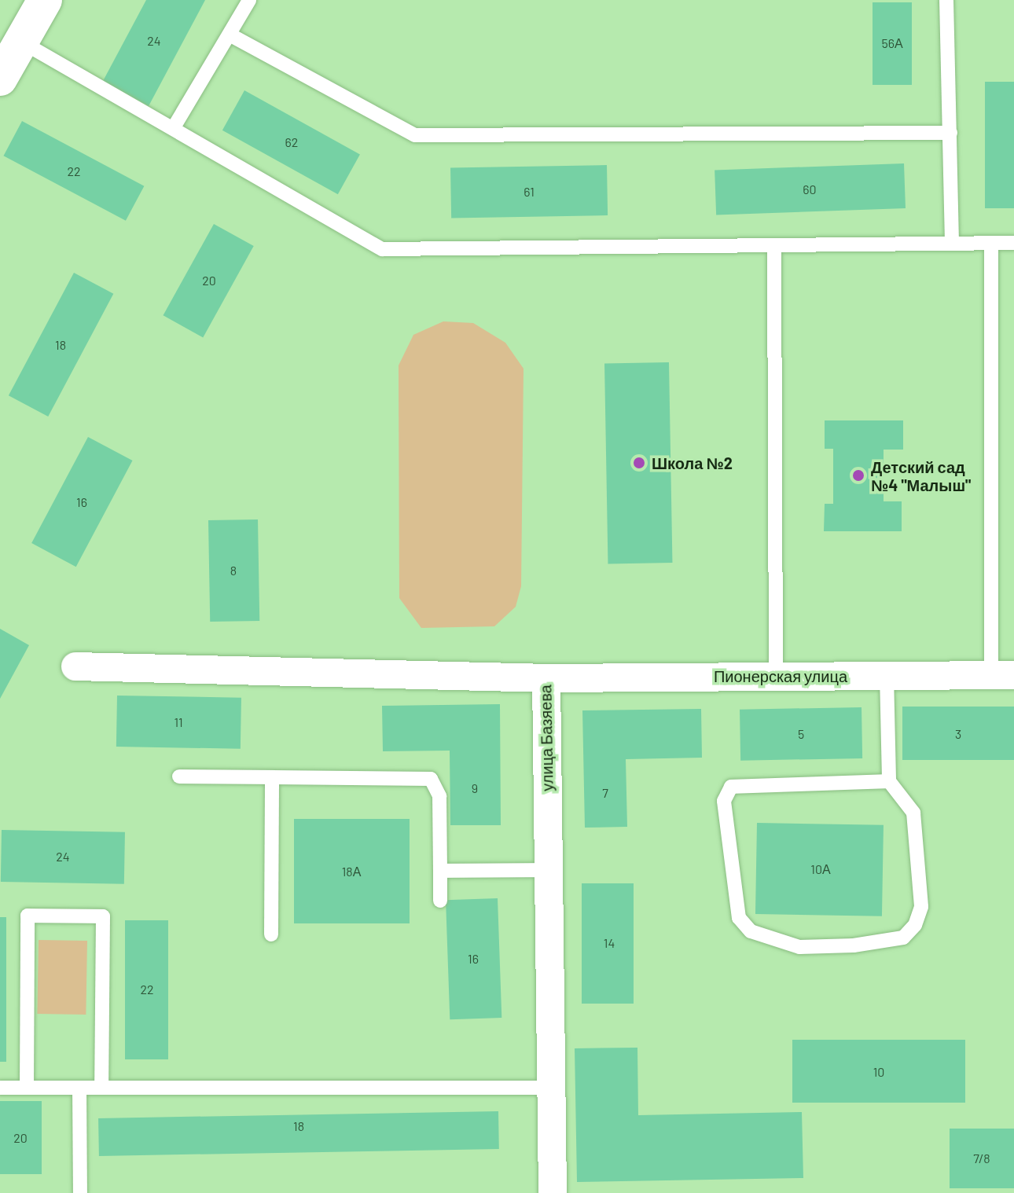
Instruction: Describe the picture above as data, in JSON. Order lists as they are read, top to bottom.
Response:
{
  "streets": {
    "street": ["Пионерская улица", "улица Базяева"]
  },
  "crossings": [
    ["Пионерская улица", "улица Базяева"]
  ],
  "places": ["Школа №2", "Детский сад №4 \"Малыш\""],
  "house_numbers": [
    "24",
    "56А",
    "62",
    "22",
    "60",
    "61",
    "20",
    "18",
    "16",
    "8",
    "11",
    "5",
    "3",
    "9",
    "7",
    "24",
    "10А",
    "18А",
    "14",
    "16",
    "22",
    "10",
    "18",
    "20",
    "7/8"
  ]
}
